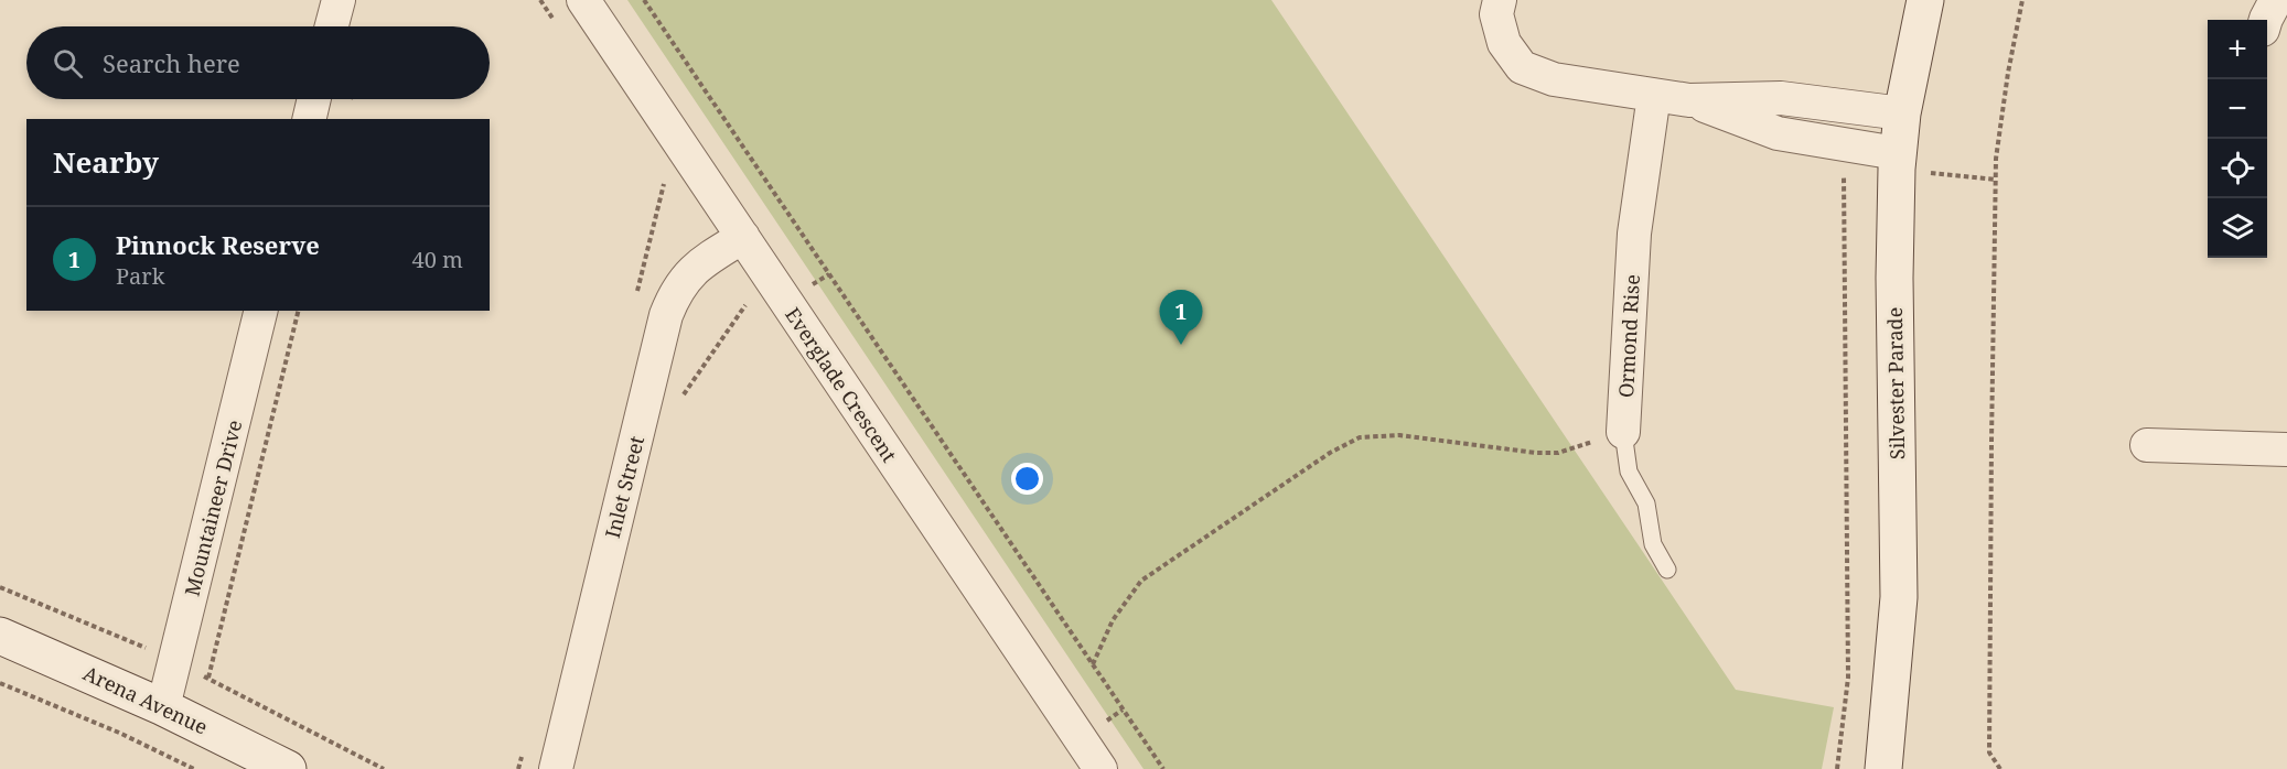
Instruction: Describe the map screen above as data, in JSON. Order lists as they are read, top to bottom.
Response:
{
  "streets": {
    "street": [
      "Ormond Rise",
      "Silvester Parade",
      "Everglade Crescent",
      "Inlet Street",
      "Mountaineer Drive",
      "Arena Avenue"
    ]
  },
  "crossings": [
    ["Everglade Crescent", "Inlet Street"],
    ["Mountaineer Drive", "Arena Avenue"]
  ],
  "page": {
    "map_buttons": ["+", "−"],
    "search": "Search here",
    "heading": "Nearby",
    "list": [
      {
        "mark": "1",
        "name": "Pinnock Reserve",
        "note": "Park",
        "value": "40 m"
      }
    ],
    "pins": "1"
  }
}
